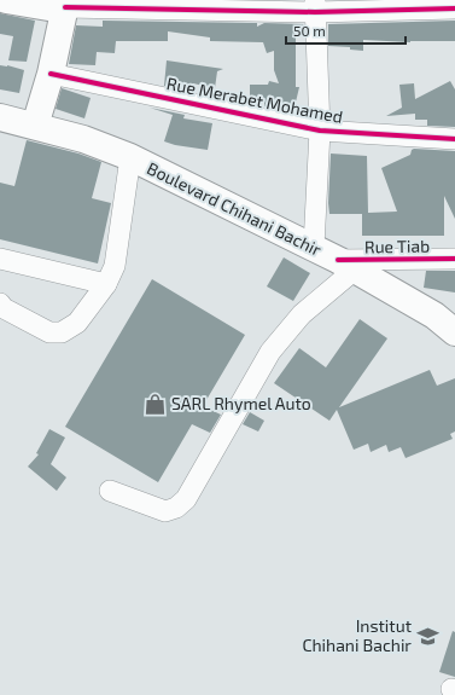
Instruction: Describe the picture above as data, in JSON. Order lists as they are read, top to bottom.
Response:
{
  "streets": {
    "main road": ["Boulevard Chihani Bachir"],
    "street": ["Rue Merabet Mohamed", "Rue Tiab"]
  },
  "crossings": [
    ["Boulevard Chihani Bachir", "Rue Tiab"]
  ],
  "places": {
    "shop": ["SARL Rhymel Auto"],
    "school or university": ["Institut Chihani Bachir"]
  },
  "scale_bar": "50 m"
}
